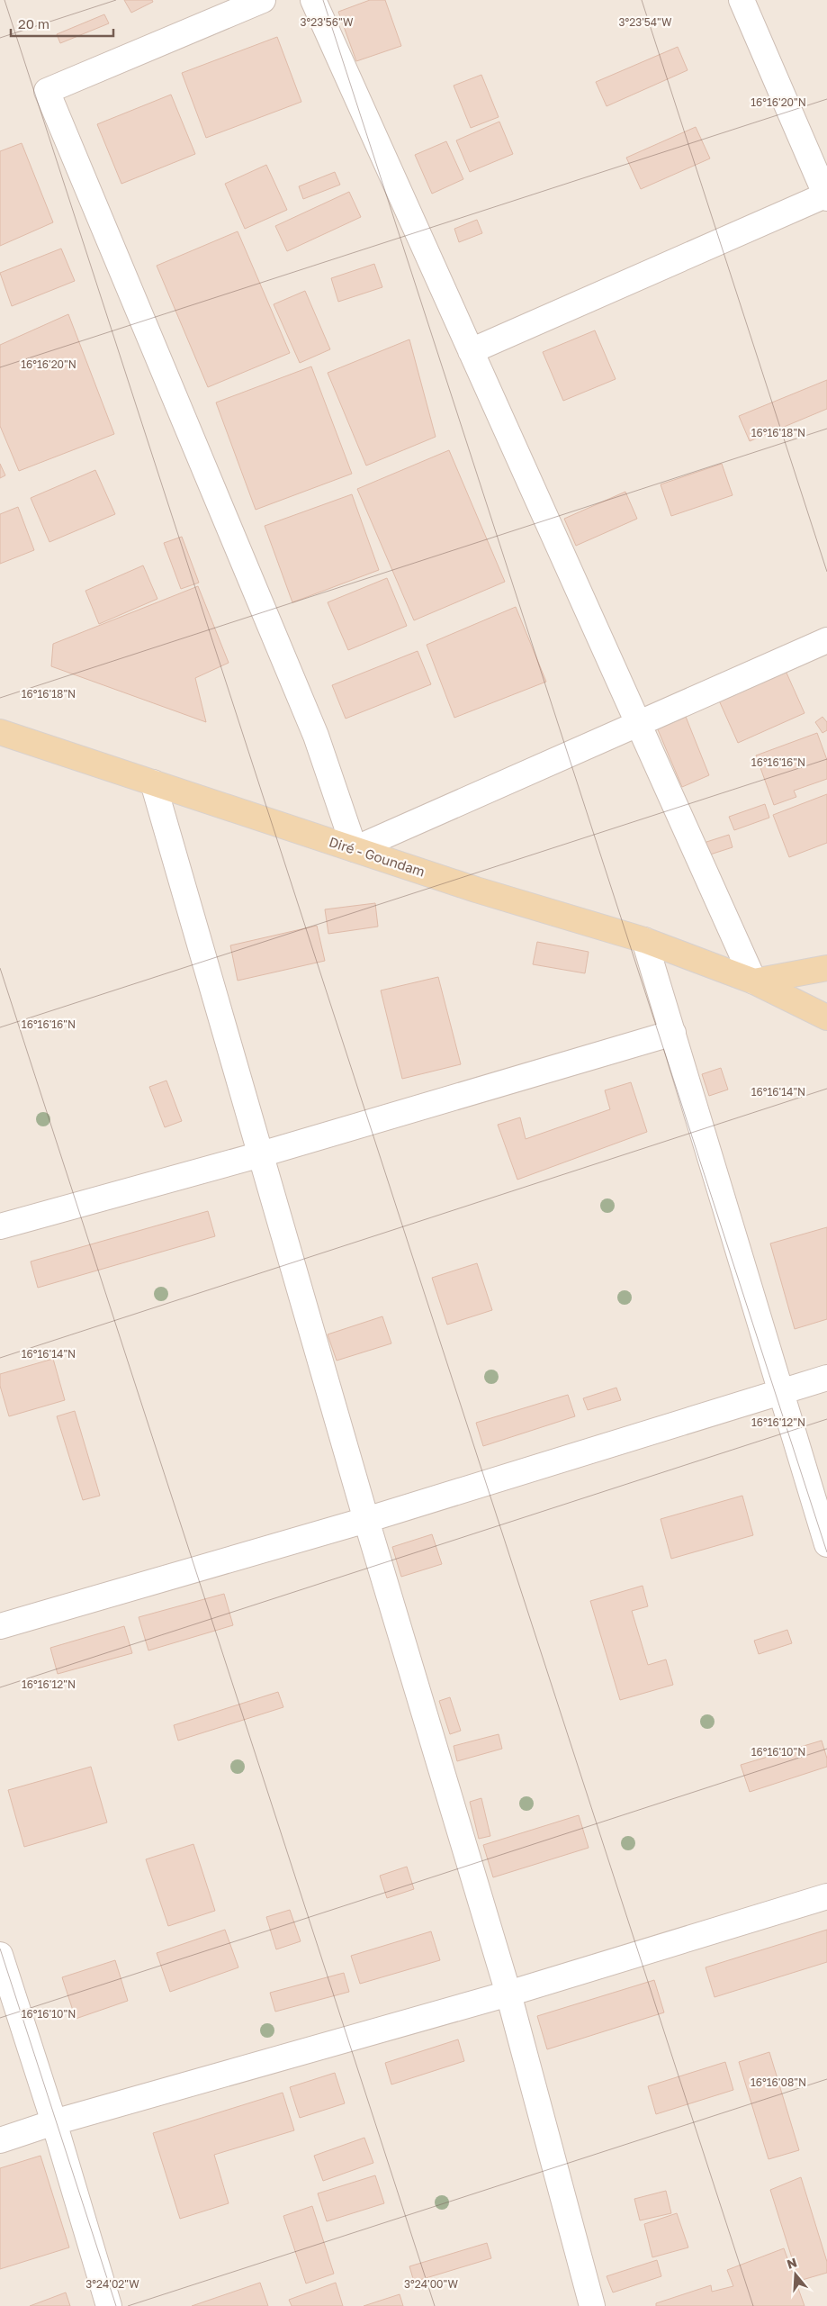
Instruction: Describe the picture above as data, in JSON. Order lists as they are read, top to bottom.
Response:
{
  "streets": {
    "main road": ["Diré - Goundam"]
  },
  "scale_bar": "20 m",
  "north": "top",
  "coordinates": [
    "3°23'56\"W",
    "3°23'54\"W",
    "16°16'20\"N",
    "16°16'18\"N",
    "16°16'16\"N",
    "16°16'14\"N",
    "16°16'12\"N",
    "16°16'10\"N",
    "16°16'08\"N",
    "3°24'02\"W",
    "3°24'00\"W"
  ]
}
